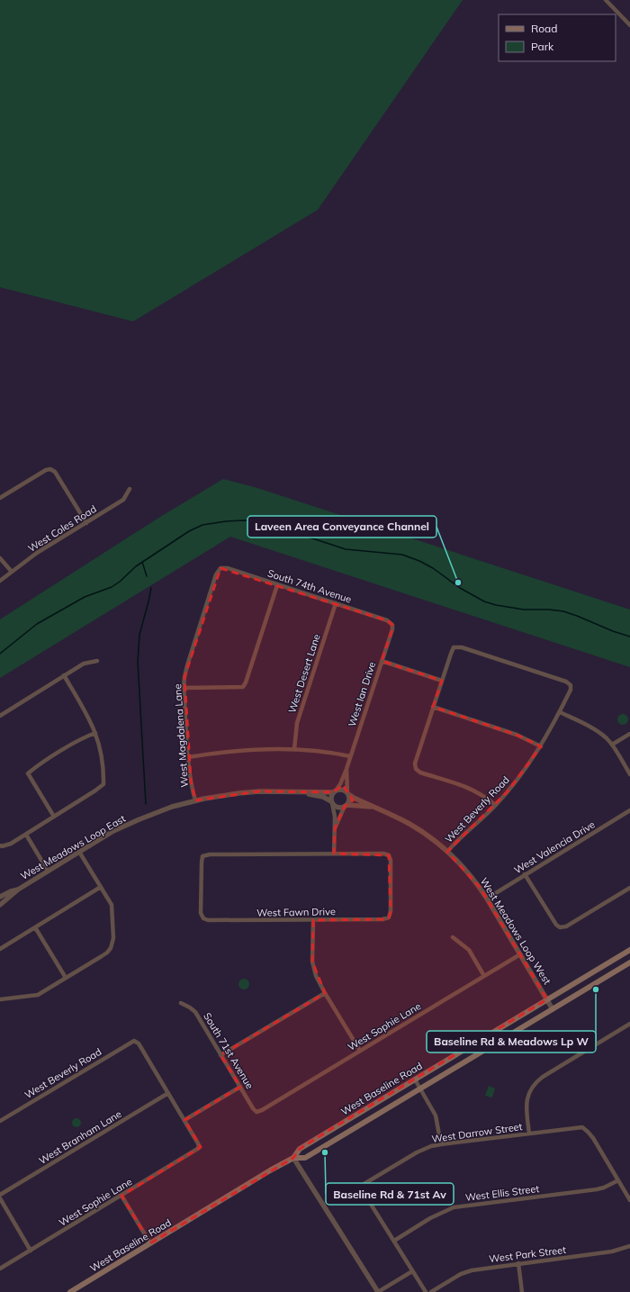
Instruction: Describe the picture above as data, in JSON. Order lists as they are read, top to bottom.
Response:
{
  "streets": {
    "main road": ["West Baseline Road"],
    "street": [
      "West Coles Road",
      "South 74th Avenue",
      "West Desert Lane",
      "West Ian Drive",
      "West Magdalena Lane",
      "West Beverly Road",
      "West Meadows Loop East",
      "West Valencia Drive",
      "West Fawn Drive",
      "West Meadows Loop West",
      "West Sophie Lane",
      "South 71st Avenue",
      "West Darrow Street",
      "West Branham Lane",
      "West Ellis Street",
      "West Park Street"
    ]
  },
  "crossings": [
    ["South 74th Avenue", "West Desert Lane"],
    ["South 74th Avenue", "West Ian Drive"],
    ["South 74th Avenue", "West Magdalena Lane"],
    ["West Ian Drive", "West Meadows Loop West"],
    ["West Magdalena Lane", "West Meadows Loop East"],
    ["West Beverly Road", "West Meadows Loop West"],
    ["West Beverly Road", "West Branham Lane"],
    ["West Valencia Drive", "West Meadows Loop West"],
    ["West Meadows Loop West", "West Sophie Lane"],
    ["West Meadows Loop West", "West Baseline Road"],
    ["West Sophie Lane", "South 71st Avenue"],
    ["West Darrow Street", "West Ellis Street"]
  ],
  "places": ["Laveen Area Conveyance Channel", "Baseline Rd & Meadows Lp W", "Baseline Rd & 71st Av"],
  "legend": ["Road", "Park"]
}
